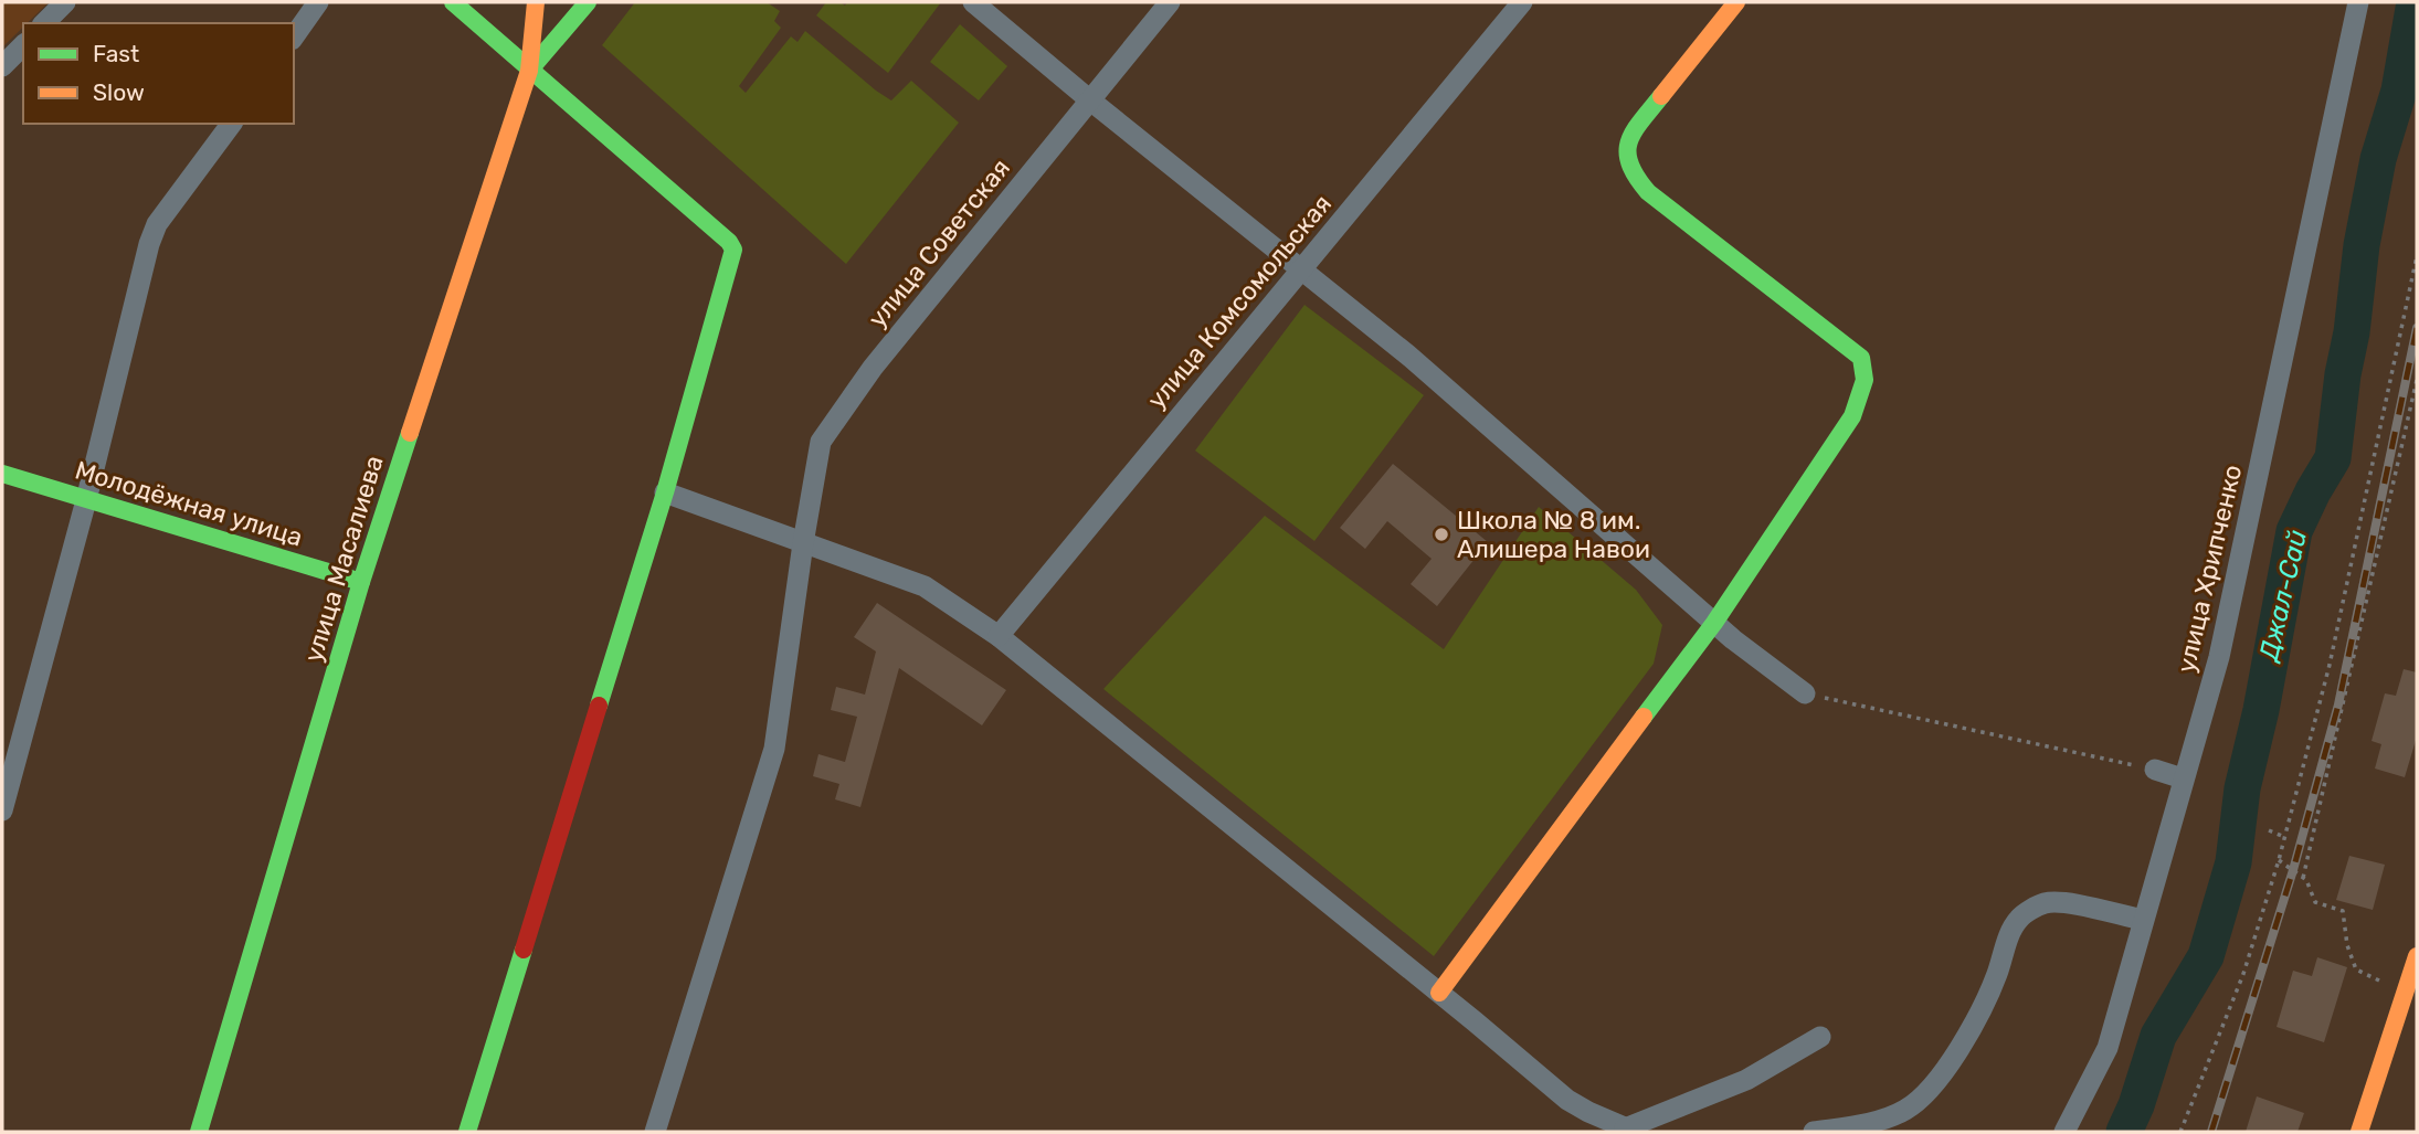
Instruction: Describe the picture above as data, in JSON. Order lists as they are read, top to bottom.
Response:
{
  "streets": {
    "street": [
      "улица Советская",
      "улица Комсомольская",
      "Молодёжная улица",
      "улица Масалиева",
      "улица Хрипченко"
    ]
  },
  "crossings": [
    ["Молодёжная улица", "улица Масалиева"]
  ],
  "water": ["Джал-Сай"],
  "places": ["Школа № 8 им. Алишера Навои"],
  "legend": ["Fast", "Slow"]
}
